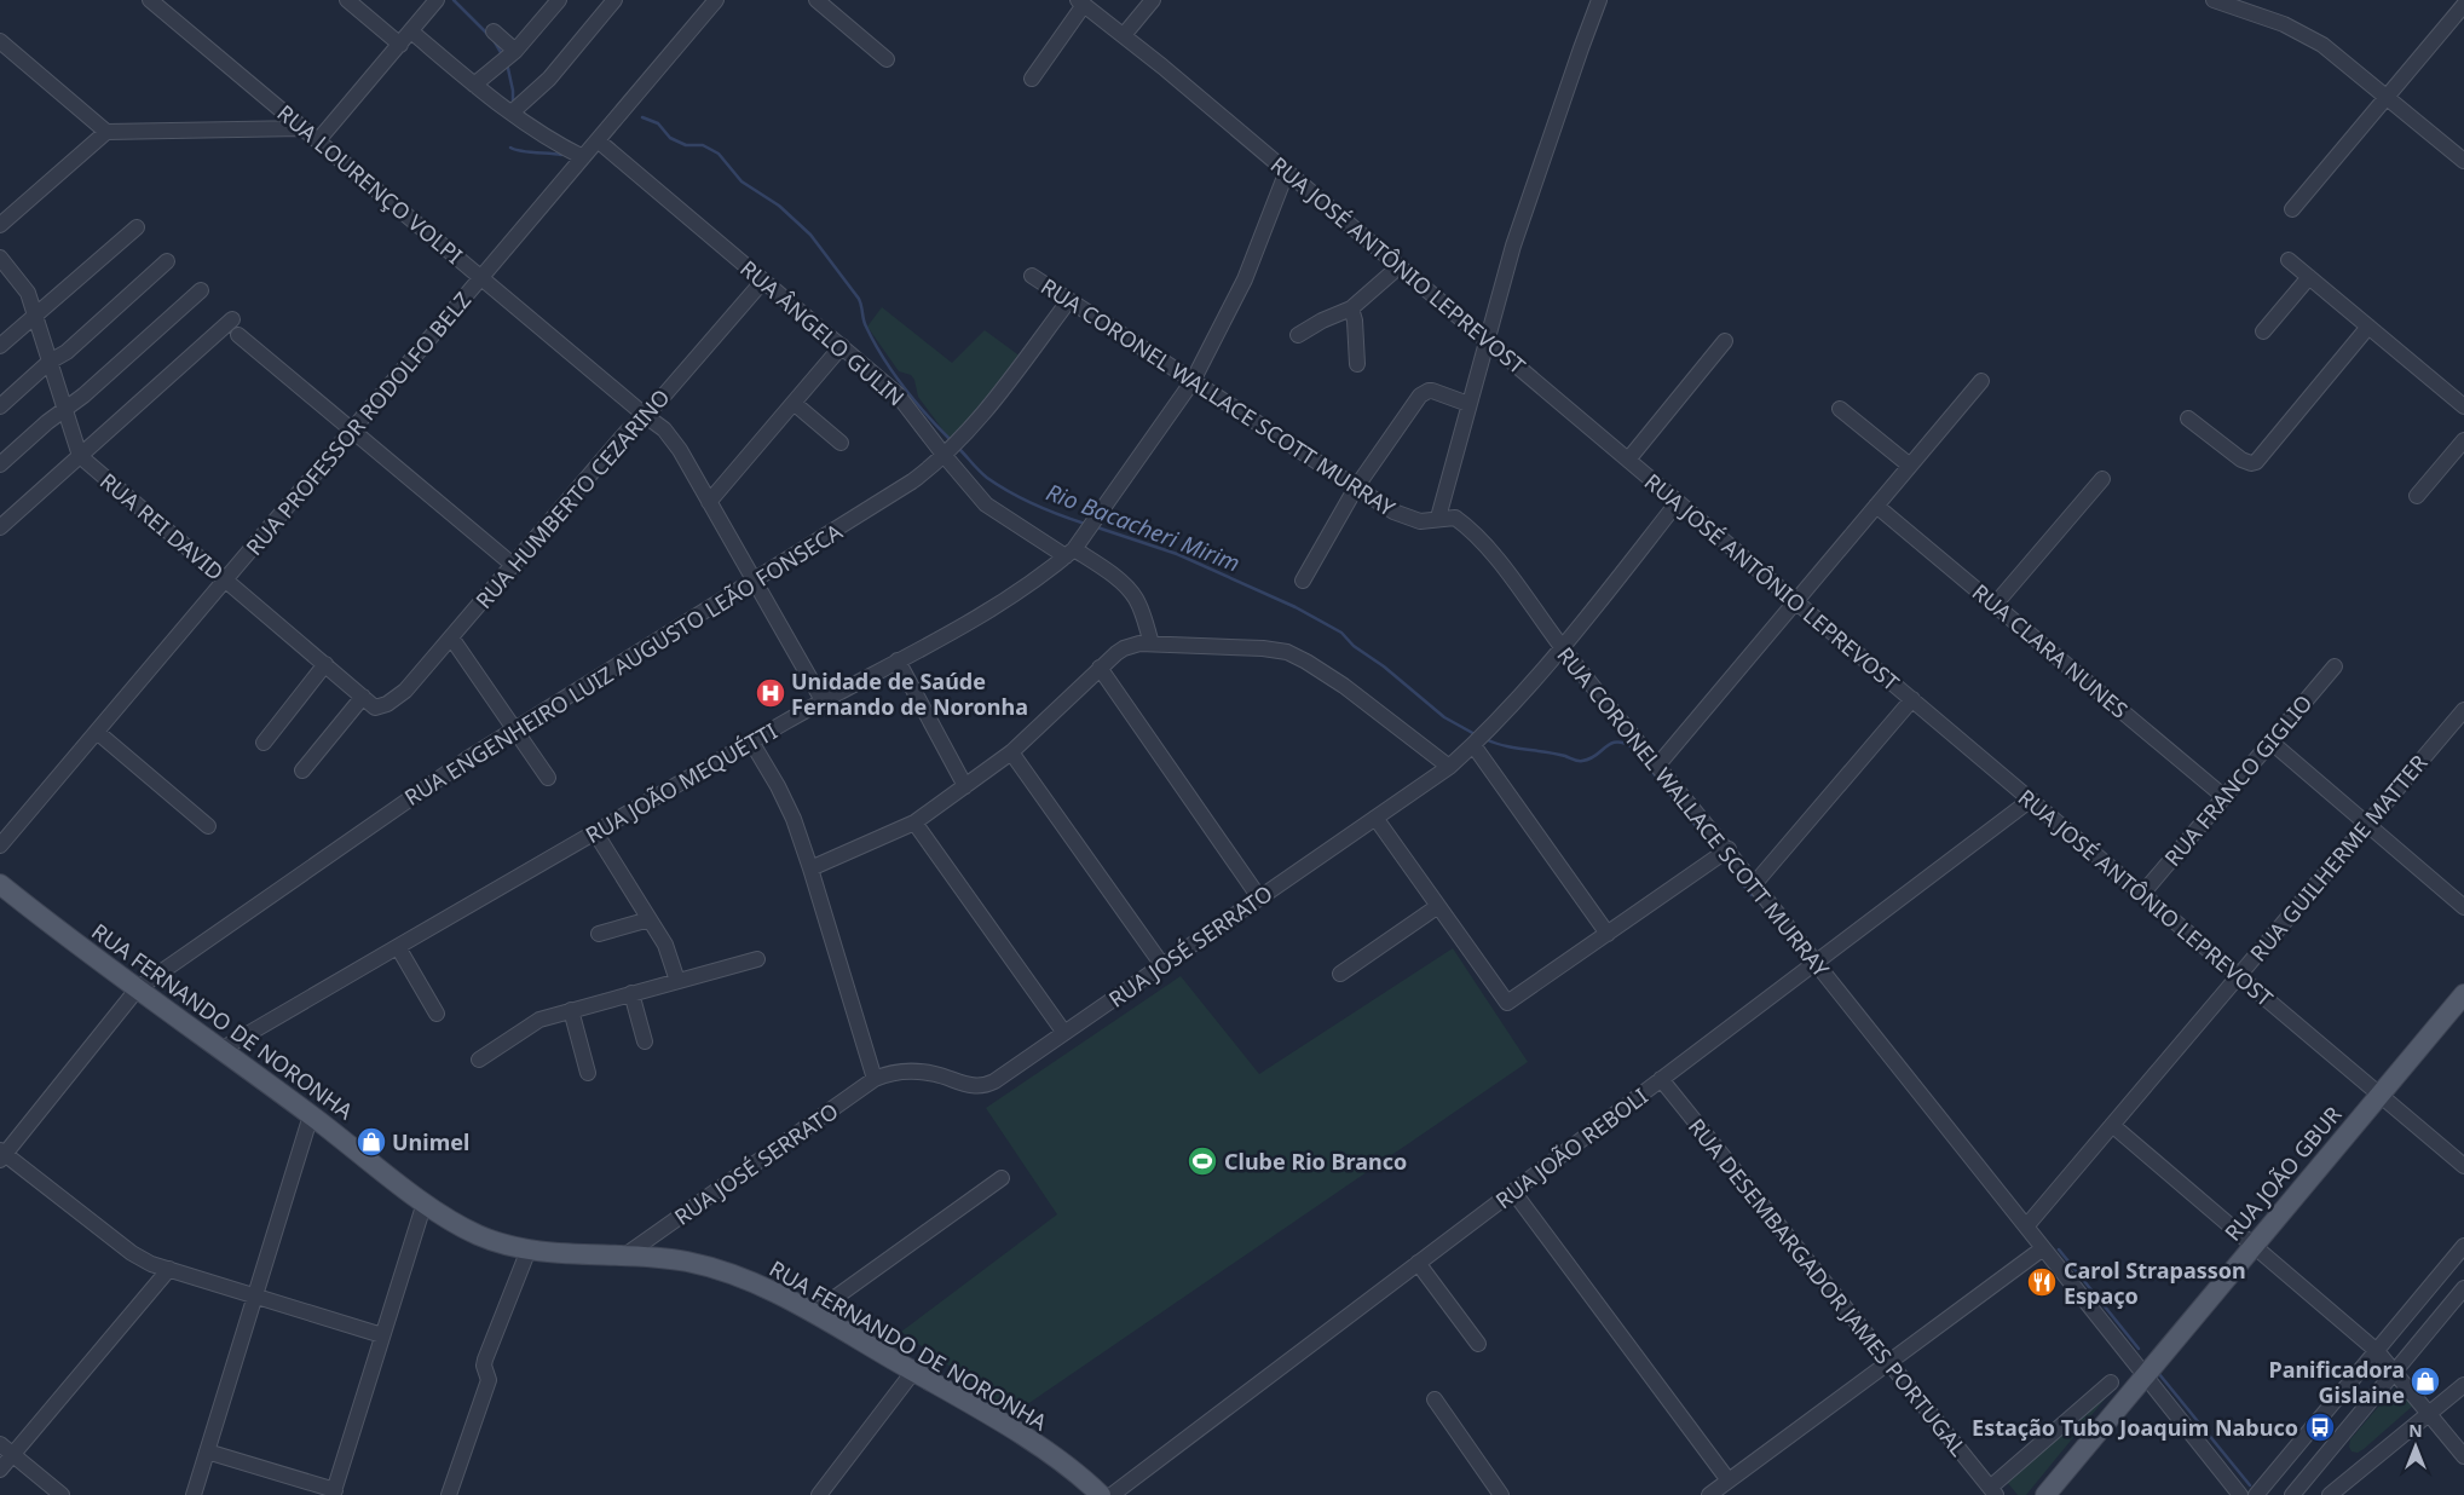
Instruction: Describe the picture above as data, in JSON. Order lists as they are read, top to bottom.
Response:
{
  "streets": {
    "main road": ["RUA FERNANDO DE NORONHA", "RUA JOÃO GBUR"],
    "street": [
      "RUA LOURENÇO VOLPI",
      "RUA JOSÉ ANTÔNIO LEPREVOST",
      "RUA ÂNGELO GULIN",
      "RUA CORONEL WALLACE SCOTT MURRAY",
      "RUA PROFESSOR RODOLFO BELZ",
      "RUA HUMBERTO CEZARINO",
      "RUA REI DAVID",
      "RUA CLARA NUNES",
      "RUA ENGENHEIRO LUIZ AUGUSTO LEÃO FONSECA",
      "RUA FRANCO GIGLIO",
      "RUA JOÃO MEQUÉTTI",
      "RUA GUILHERME MATTER",
      "RUA JOSÉ SERRATO",
      "RUA JOÃO REBOLI",
      "RUA DESEMBARGADOR JAMES PORTUGAL"
    ]
  },
  "crossings": [
    ["RUA LOURENÇO VOLPI", "RUA PROFESSOR RODOLFO BELZ"],
    ["RUA LOURENÇO VOLPI", "RUA HUMBERTO CEZARINO"],
    ["RUA LOURENÇO VOLPI", "RUA ENGENHEIRO LUIZ AUGUSTO LEÃO FONSECA"],
    ["RUA LOURENÇO VOLPI", "RUA JOÃO MEQUÉTTI"],
    ["RUA JOSÉ ANTÔNIO LEPREVOST", "RUA FRANCO GIGLIO"],
    ["RUA JOSÉ ANTÔNIO LEPREVOST", "RUA JOÃO MEQUÉTTI"],
    ["RUA JOSÉ ANTÔNIO LEPREVOST", "RUA GUILHERME MATTER"],
    ["RUA JOSÉ ANTÔNIO LEPREVOST", "RUA JOSÉ SERRATO"],
    ["RUA JOSÉ ANTÔNIO LEPREVOST", "RUA JOÃO REBOLI"],
    ["RUA JOSÉ ANTÔNIO LEPREVOST", "RUA JOÃO GBUR"],
    ["RUA ÂNGELO GULIN", "RUA PROFESSOR RODOLFO BELZ"],
    ["RUA ÂNGELO GULIN", "RUA HUMBERTO CEZARINO"],
    ["RUA ÂNGELO GULIN", "RUA ENGENHEIRO LUIZ AUGUSTO LEÃO FONSECA"],
    ["RUA ÂNGELO GULIN", "RUA JOÃO MEQUÉTTI"],
    ["RUA CORONEL WALLACE SCOTT MURRAY", "RUA ENGENHEIRO LUIZ AUGUSTO LEÃO FONSECA"],
    ["RUA CORONEL WALLACE SCOTT MURRAY", "RUA JOÃO MEQUÉTTI"],
    ["RUA CORONEL WALLACE SCOTT MURRAY", "RUA GUILHERME MATTER"],
    ["RUA CORONEL WALLACE SCOTT MURRAY", "RUA JOSÉ SERRATO"],
    ["RUA CORONEL WALLACE SCOTT MURRAY", "RUA JOÃO REBOLI"],
    ["RUA CORONEL WALLACE SCOTT MURRAY", "RUA JOÃO GBUR"],
    ["RUA PROFESSOR RODOLFO BELZ", "RUA REI DAVID"],
    ["RUA HUMBERTO CEZARINO", "RUA REI DAVID"],
    ["RUA CLARA NUNES", "RUA FRANCO GIGLIO"],
    ["RUA ENGENHEIRO LUIZ AUGUSTO LEÃO FONSECA", "RUA FERNANDO DE NORONHA"],
    ["RUA JOÃO MEQUÉTTI", "RUA FERNANDO DE NORONHA"],
    ["RUA JOSÉ SERRATO", "RUA FERNANDO DE NORONHA"],
    ["RUA JOÃO REBOLI", "RUA DESEMBARGADOR JAMES PORTUGAL"]
  ],
  "water": ["Rio Bacacheri Mirim"],
  "places": {
    "hospital": ["Unidade de Saúde Fernando de Noronha"],
    "shop": ["Unimel", "Panificadora Gislaine"],
    "sports": ["Clube Rio Branco"],
    "restaurant": ["Carol Strapasson Espaço"],
    "bus stop": ["Estação Tubo Joaquim Nabuco"]
  },
  "north": "top"
}
